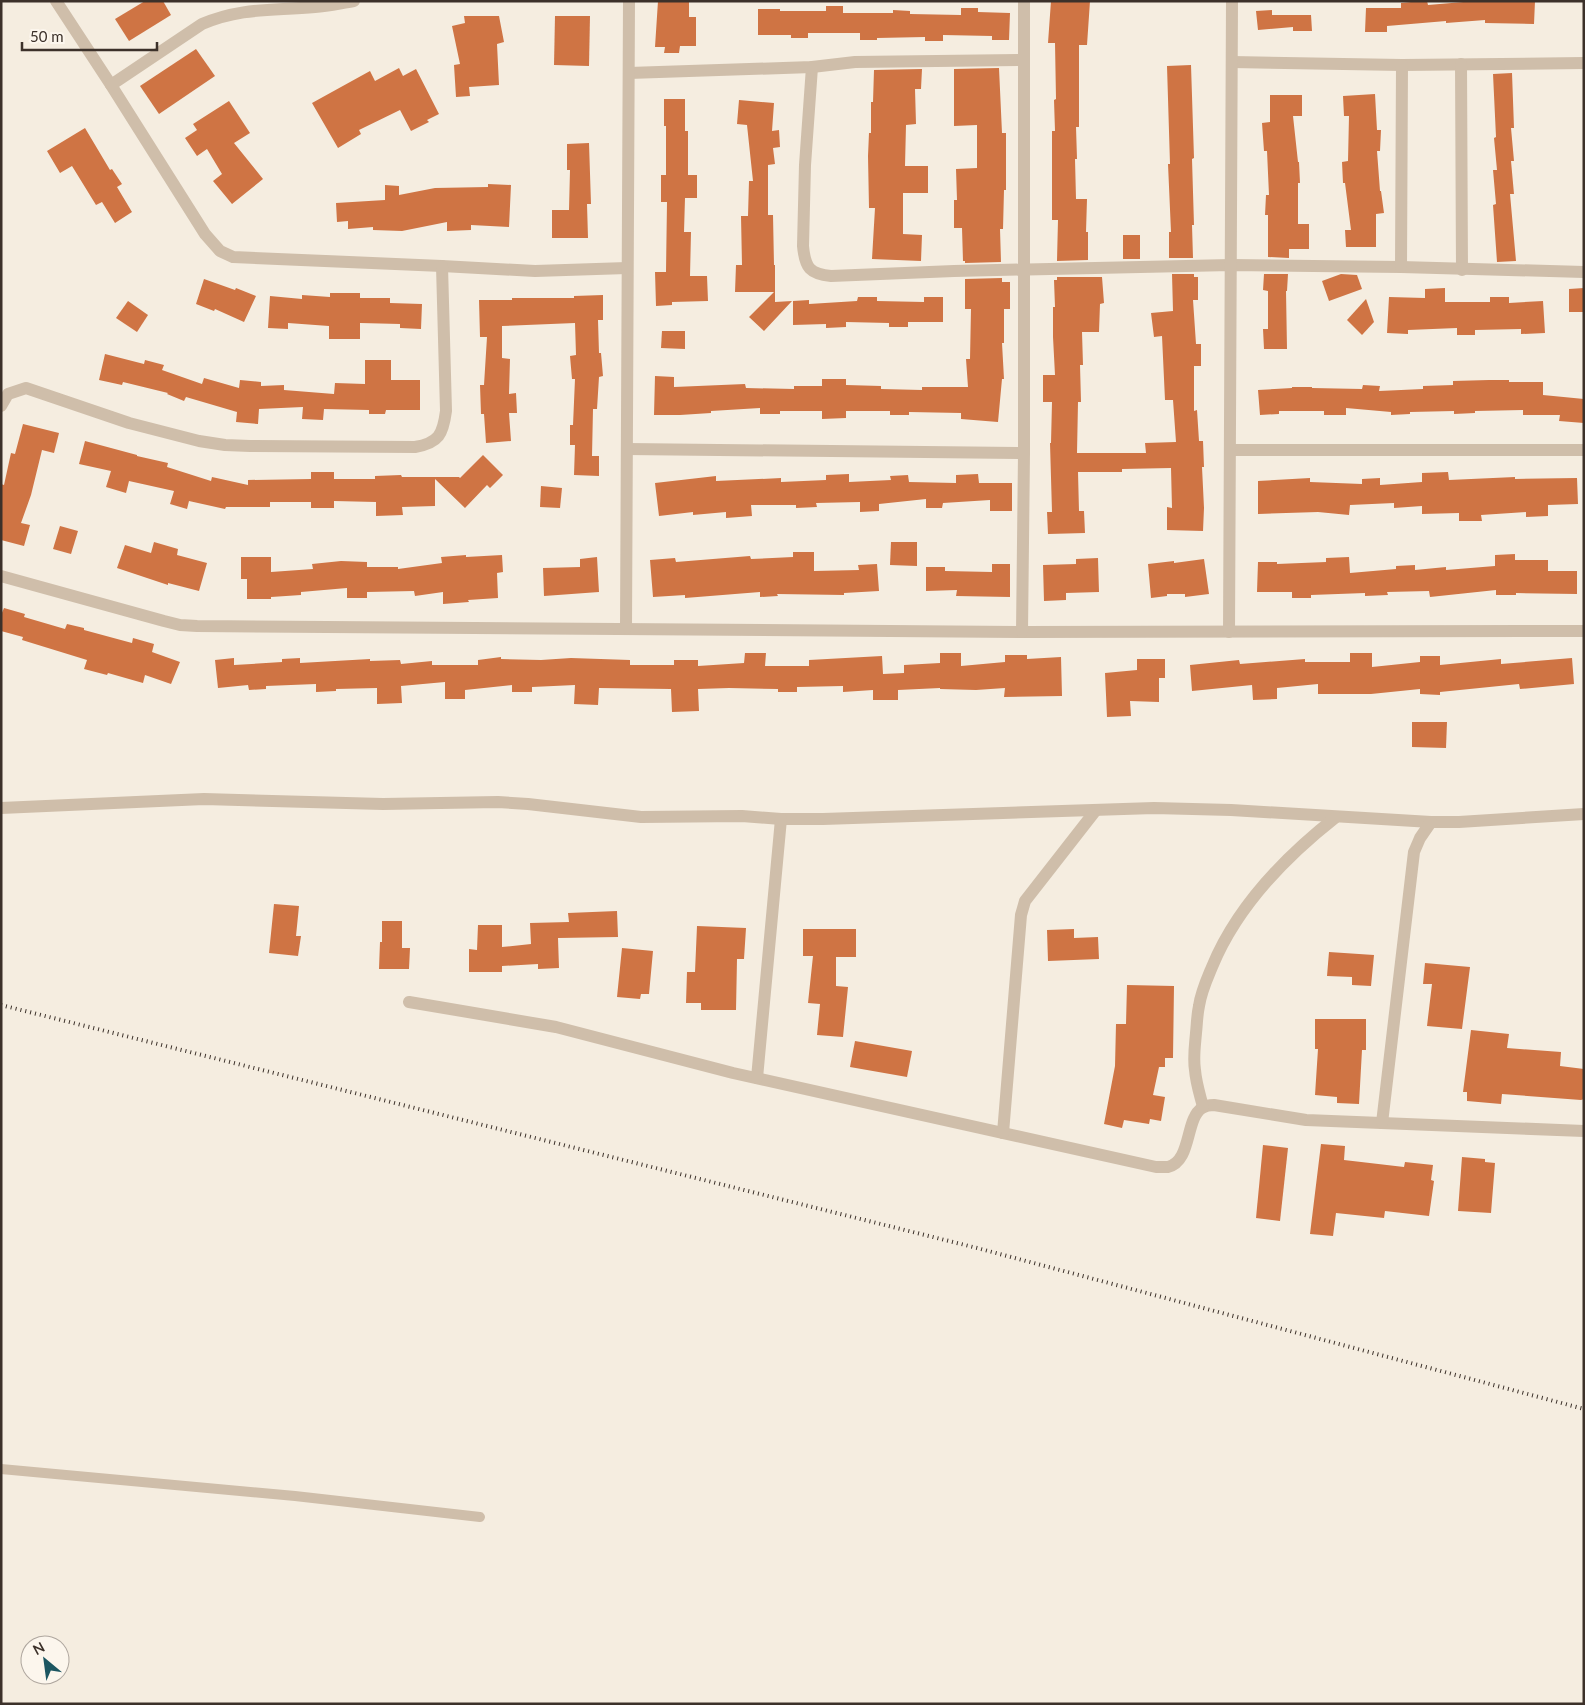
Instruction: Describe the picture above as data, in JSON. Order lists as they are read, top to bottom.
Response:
{
  "scale_bar": "50 m",
  "north": "top left"
}
